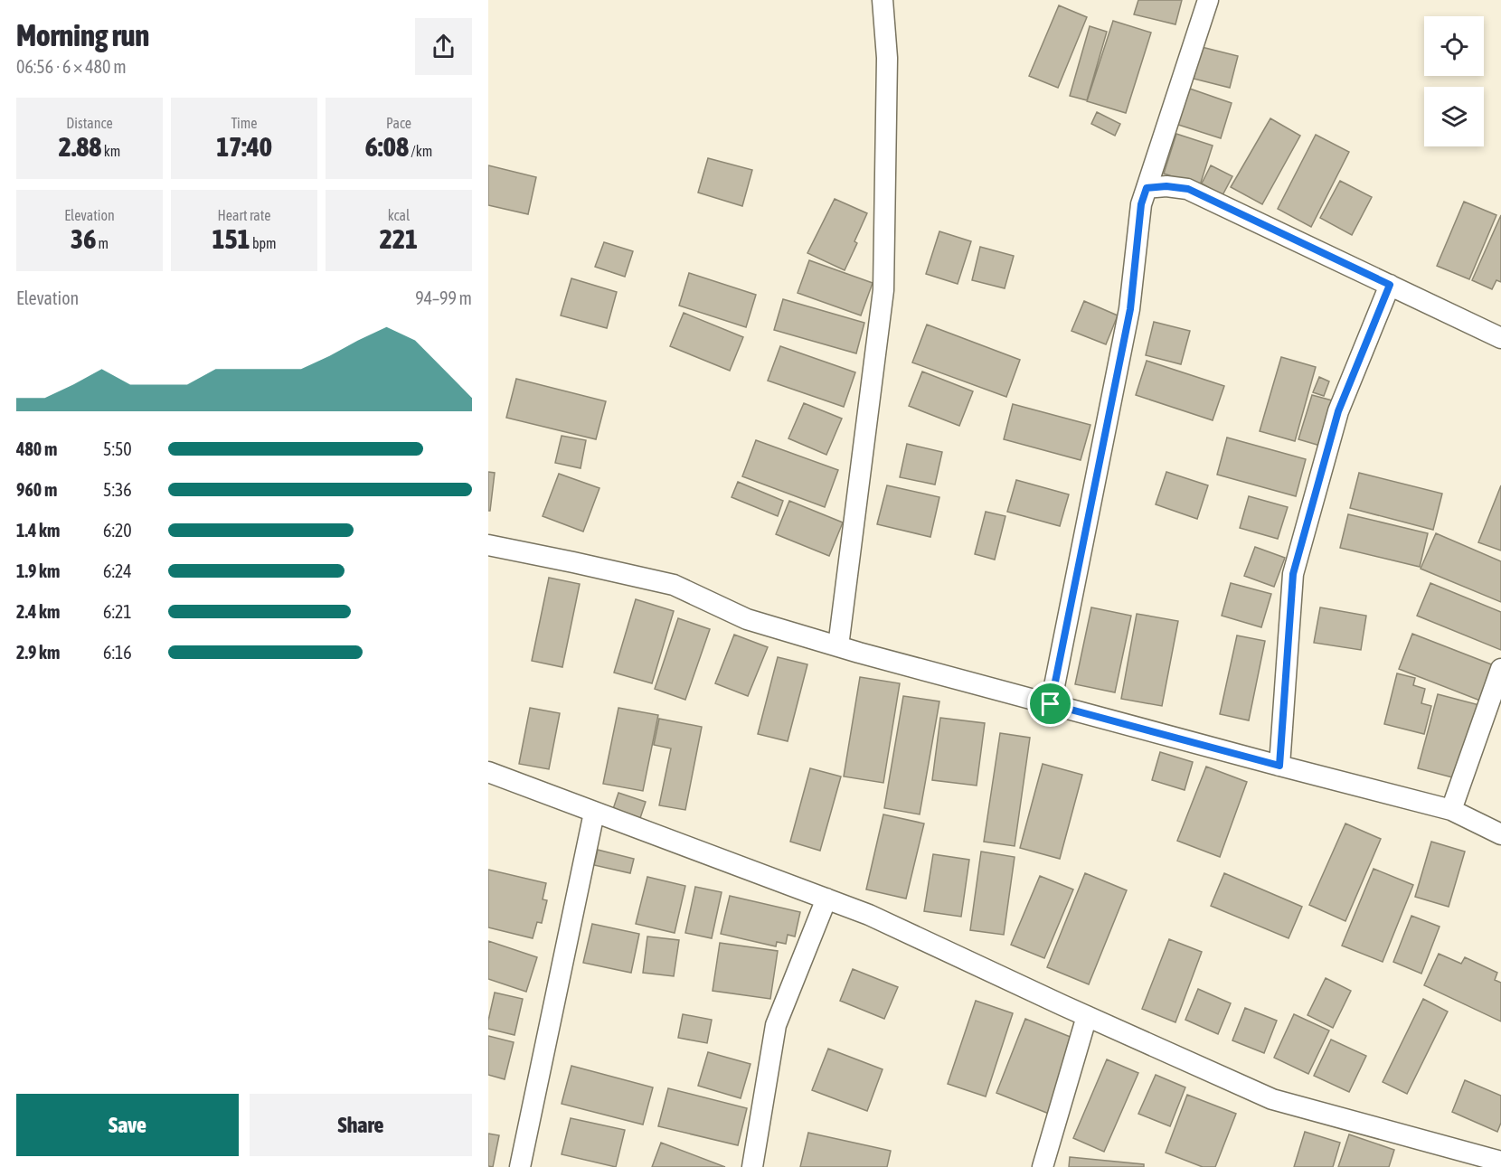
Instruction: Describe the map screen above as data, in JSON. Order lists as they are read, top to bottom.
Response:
{
  "page": {
    "heading": ["Morning run", "06:56 · 6 × 480 m"],
    "stats": [
      ["Distance", "2.88 km"],
      ["Time", "17:40"],
      ["Pace", "6:08 /km"],
      ["Elevation", "36 m"],
      ["Heart rate", "151 bpm"],
      ["kcal", "221"]
    ],
    "chart": ["Elevation", "94–99 m"],
    "list": [
      {
        "name": "480 m",
        "note": "5:50"
      },
      {
        "name": "960 m",
        "note": "5:36"
      },
      {
        "name": "1.4 km",
        "note": "6:20"
      },
      {
        "name": "1.9 km",
        "note": "6:24"
      },
      {
        "name": "2.4 km",
        "note": "6:21"
      },
      {
        "name": "2.9 km",
        "note": "6:16"
      }
    ],
    "buttons": ["Save", "Share"]
  }
}
